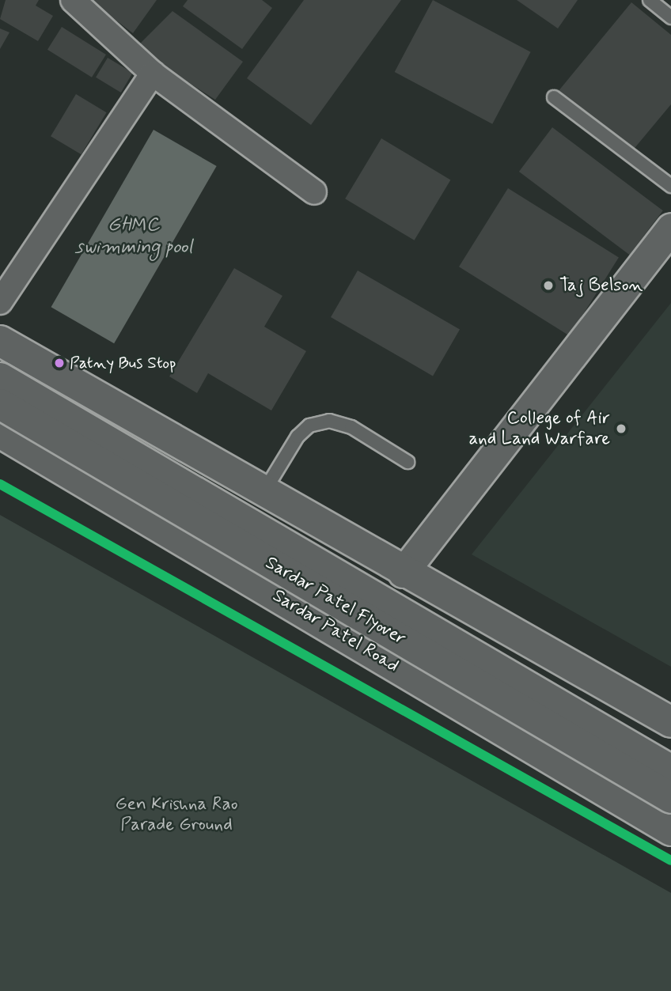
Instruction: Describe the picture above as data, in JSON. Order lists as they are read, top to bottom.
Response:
{
  "streets": {
    "main road": ["Sardar Patel Flyover", "Sardar Patel Road"]
  },
  "water": ["GHMC swimming pool"],
  "parks": ["Gen Krishna Rao Parade Ground"],
  "places": ["Taj Belson", "Patny Bus Stop", "College of Air and Land Warfare"]
}
